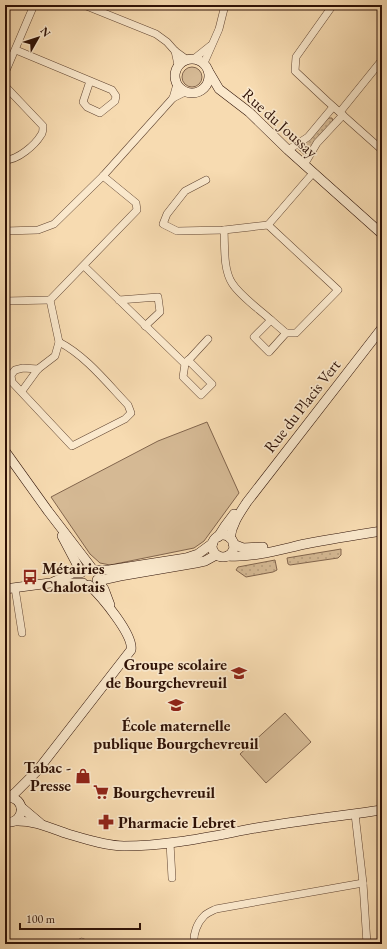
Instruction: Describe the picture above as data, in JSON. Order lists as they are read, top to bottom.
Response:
{
  "streets": {
    "street": ["Rue du Joussay", "Rue du Placis Vert"]
  },
  "places": {
    "bus stop": ["Métairies Chalotais"],
    "school or university": ["Groupe scolaire de Bourgchevreuil", "École maternelle publique Bourgchevreuil"],
    "shop": ["Tabac - Presse"],
    "supermarket": ["Bourgchevreuil"],
    "pharmacy": ["Pharmacie Lebret"]
  },
  "scale_bar": "100 m",
  "north": "top right"
}
